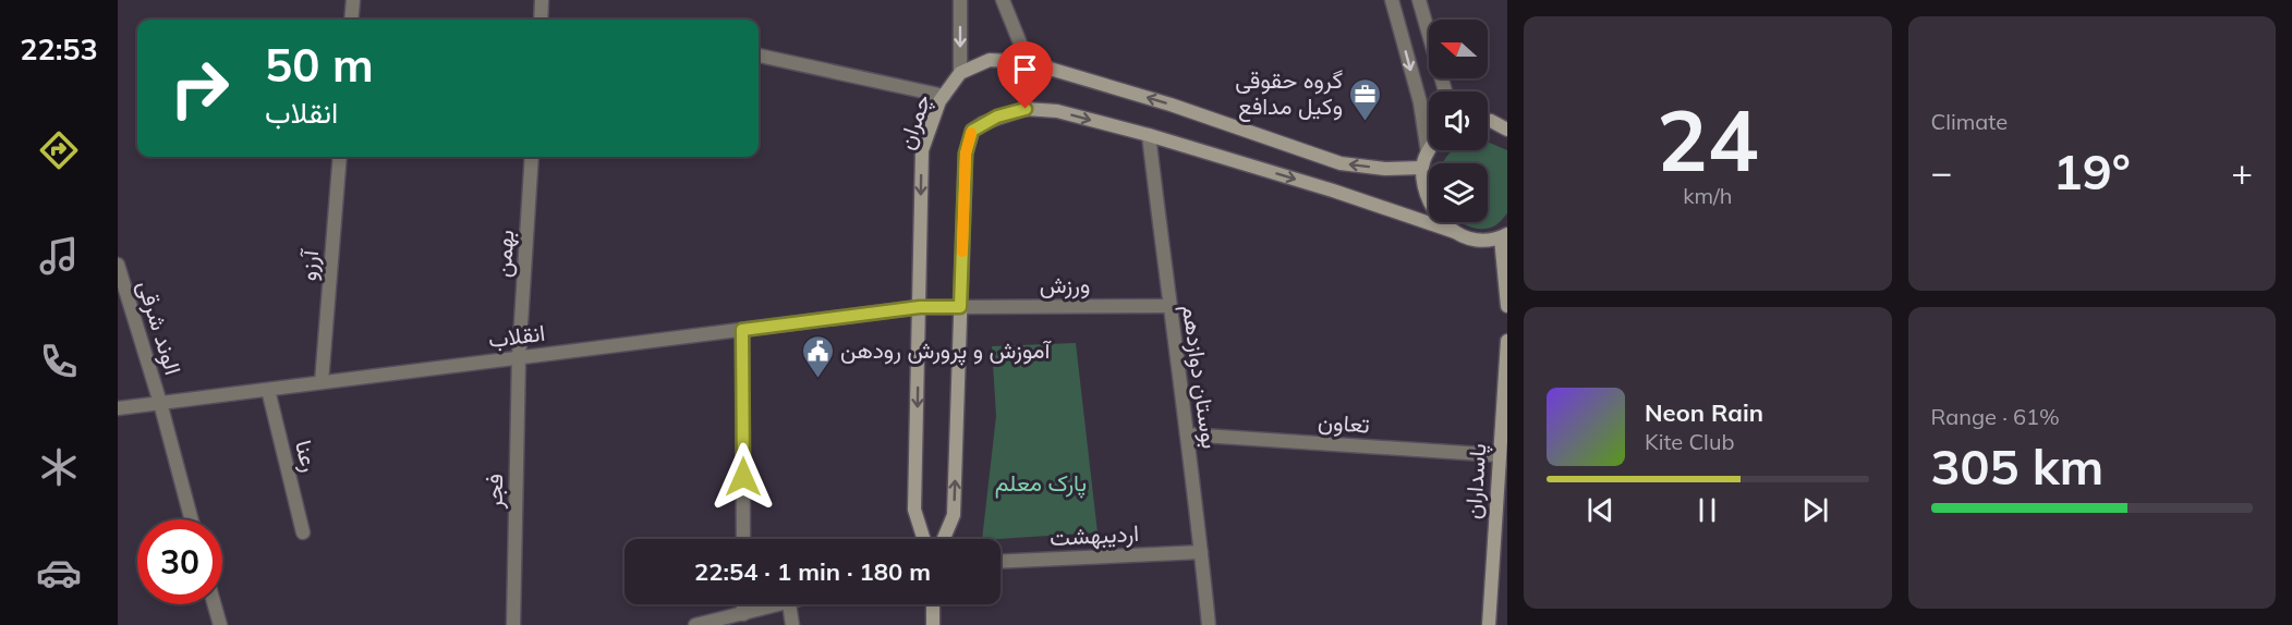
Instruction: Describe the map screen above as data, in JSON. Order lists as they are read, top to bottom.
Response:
{
  "streets": {
    "main road": ["چمران", "پاسداران"],
    "street": [
      "بهمن",
      "آرزو",
      "ورزش",
      "الوند شرقی",
      "انقلاب",
      "بوستان دوازدهم",
      "تعاون",
      "رعنا",
      "فجر",
      "اردیبهشت"
    ]
  },
  "crossings": [
    ["چمران", "انقلاب"],
    ["بهمن", "انقلاب"],
    ["بهمن", "فجر"],
    ["آرزو", "انقلاب"],
    ["ورزش", "بوستان دوازدهم"],
    ["الوند شرقی", "انقلاب"],
    ["انقلاب", "رعنا"],
    ["انقلاب", "فجر"],
    ["بوستان دوازدهم", "تعاون"],
    ["بوستان دوازدهم", "اردیبهشت"],
    ["تعاون", "پاسداران"]
  ],
  "parks": ["پارک معلم"],
  "places": {
    "office": ["گروه حقوقی وکیل مدافع"],
    "public building": ["آموزش و پرورش رودهن"]
  },
  "north": "left",
  "page": {
    "tabs": "22:53",
    "tile": [
      ["24", "km/h"],
      "Climate",
      ["Range · 61%", "305 km"]
    ],
    "turn": ["50 m", "انقلاب"],
    "heat": ["−", "19°", "+"],
    "song": ["Neon Rain", "Kite Club"],
    "limit": "30",
    "trip": "22:54 · 1 min · 180 m"
  }
}
